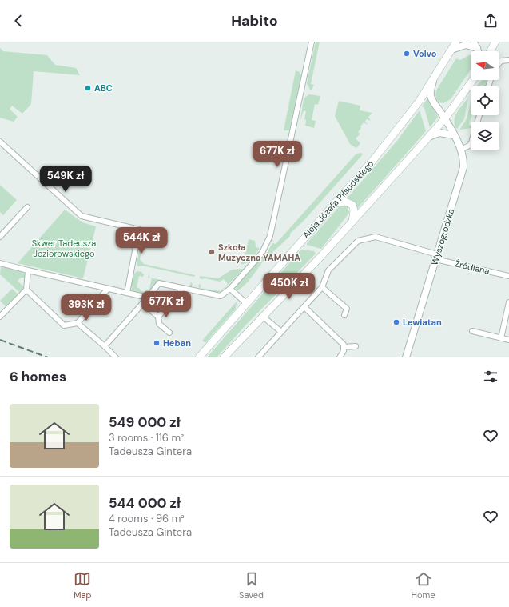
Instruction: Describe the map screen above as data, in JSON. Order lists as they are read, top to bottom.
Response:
{
  "streets": {
    "main road": ["Aleja Józefa Piłsudskiego", "Wyszogrodzka"],
    "street": ["Źródlana"]
  },
  "crossings": [
    ["Aleja Józefa Piłsudskiego", "Wyszogrodzka"],
    ["Wyszogrodzka", "Źródlana"]
  ],
  "parks": ["Skwer Tadeusza Jeziorowskiego"],
  "places": [
    "Volvo",
    "ABC",
    "Szkoła Muzyczna YAMAHA",
    "Lewiatan",
    "Heban"
  ],
  "north": "left",
  "page": {
    "header": "Habito",
    "price": [
      "677K zł",
      "549K zł",
      "544K zł",
      "450K zł",
      "577K zł",
      "393K zł"
    ],
    "heading": "6 homes",
    "list": [
      {
        "name": "549 000 zł",
        "note": "3 rooms · 116 m² · Tadeusza Gintera"
      },
      {
        "name": "544 000 zł",
        "note": "4 rooms · 96 m² · Tadeusza Gintera"
      }
    ],
    "tabs": ["Map", "Saved", "Home"]
  }
}
